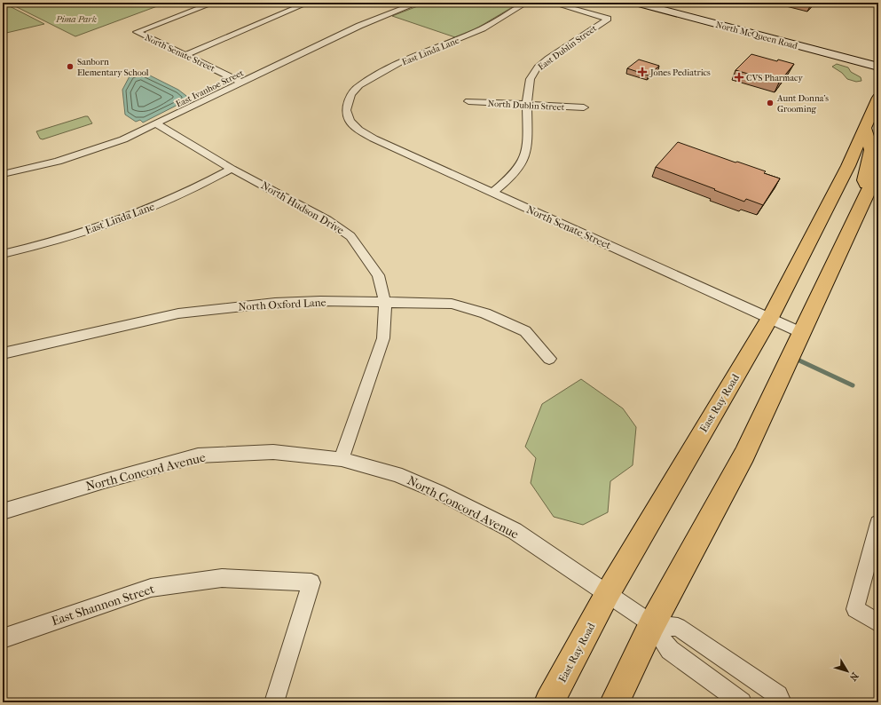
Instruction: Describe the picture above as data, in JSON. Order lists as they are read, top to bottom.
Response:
{
  "streets": {
    "main road": ["North McQueen Road", "East Ray Road"],
    "street": [
      "East Dublin Street",
      "East Linda Lane",
      "North Senate Street",
      "East Ivanhoe Street",
      "North Dublin Street",
      "North Hudson Drive",
      "North Oxford Lane",
      "North Concord Avenue",
      "East Shannon Street"
    ]
  },
  "crossings": [
    ["East Dublin Street", "North Senate Street"],
    ["East Dublin Street", "North Dublin Street"],
    ["East Linda Lane", "North Senate Street"],
    ["East Linda Lane", "North Hudson Drive"],
    ["North Senate Street", "East Ivanhoe Street"],
    ["North Senate Street", "East Ray Road"],
    ["East Ivanhoe Street", "North Hudson Drive"],
    ["North Hudson Drive", "North Oxford Lane"],
    ["North Hudson Drive", "North Concord Avenue"],
    ["East Ray Road", "North Concord Avenue"]
  ],
  "parks": ["Pima Park"],
  "places": {
    "other": ["Sanborn Elementary School", "Aunt Donna's Grooming"],
    "health": ["Jones Pediatrics", "CVS Pharmacy"]
  },
  "north": "bottom right"
}
